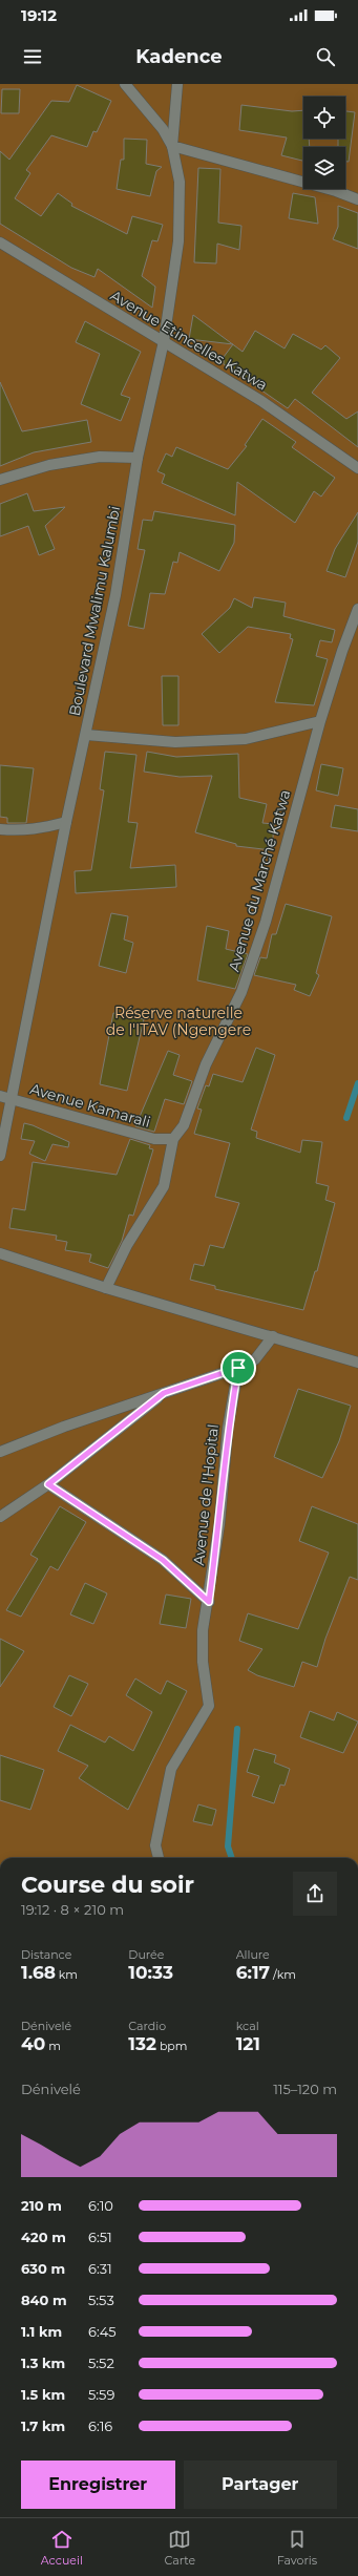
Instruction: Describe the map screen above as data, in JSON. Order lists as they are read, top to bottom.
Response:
{
  "streets": {
    "street": [
      "Avenue Etincelles Katwa",
      "Boulevard Mwalimu Kalumbi",
      "Avenue du Marché Katwa",
      "Avenue Kamarali",
      "Avenue de l'Hopital"
    ]
  },
  "crossings": [
    ["Avenue Etincelles Katwa", "Boulevard Mwalimu Kalumbi"],
    ["Boulevard Mwalimu Kalumbi", "Avenue Kamarali"],
    ["Avenue du Marché Katwa", "Avenue Kamarali"]
  ],
  "parks": ["Réserve naturelle de l'ITAV (Ngengere"],
  "page": {
    "status": "19:12",
    "header": "Kadence",
    "heading": ["Course du soir", "19:12 · 8 × 210 m"],
    "stats": [
      ["Distance", "1.68 km"],
      ["Durée", "10:33"],
      ["Allure", "6:17 /km"],
      ["Dénivelé", "40 m"],
      ["Cardio", "132 bpm"],
      ["kcal", "121"]
    ],
    "chart": ["Dénivelé", "115–120 m"],
    "list": [
      {
        "name": "210 m",
        "note": "6:10"
      },
      {
        "name": "420 m",
        "note": "6:51"
      },
      {
        "name": "630 m",
        "note": "6:31"
      },
      {
        "name": "840 m",
        "note": "5:53"
      },
      {
        "name": "1.1 km",
        "note": "6:45"
      },
      {
        "name": "1.3 km",
        "note": "5:52"
      },
      {
        "name": "1.5 km",
        "note": "5:59"
      },
      {
        "name": "1.7 km",
        "note": "6:16"
      }
    ],
    "buttons": ["Enregistrer", "Partager"],
    "tabs": ["Accueil", "Carte", "Favoris"]
  }
}
